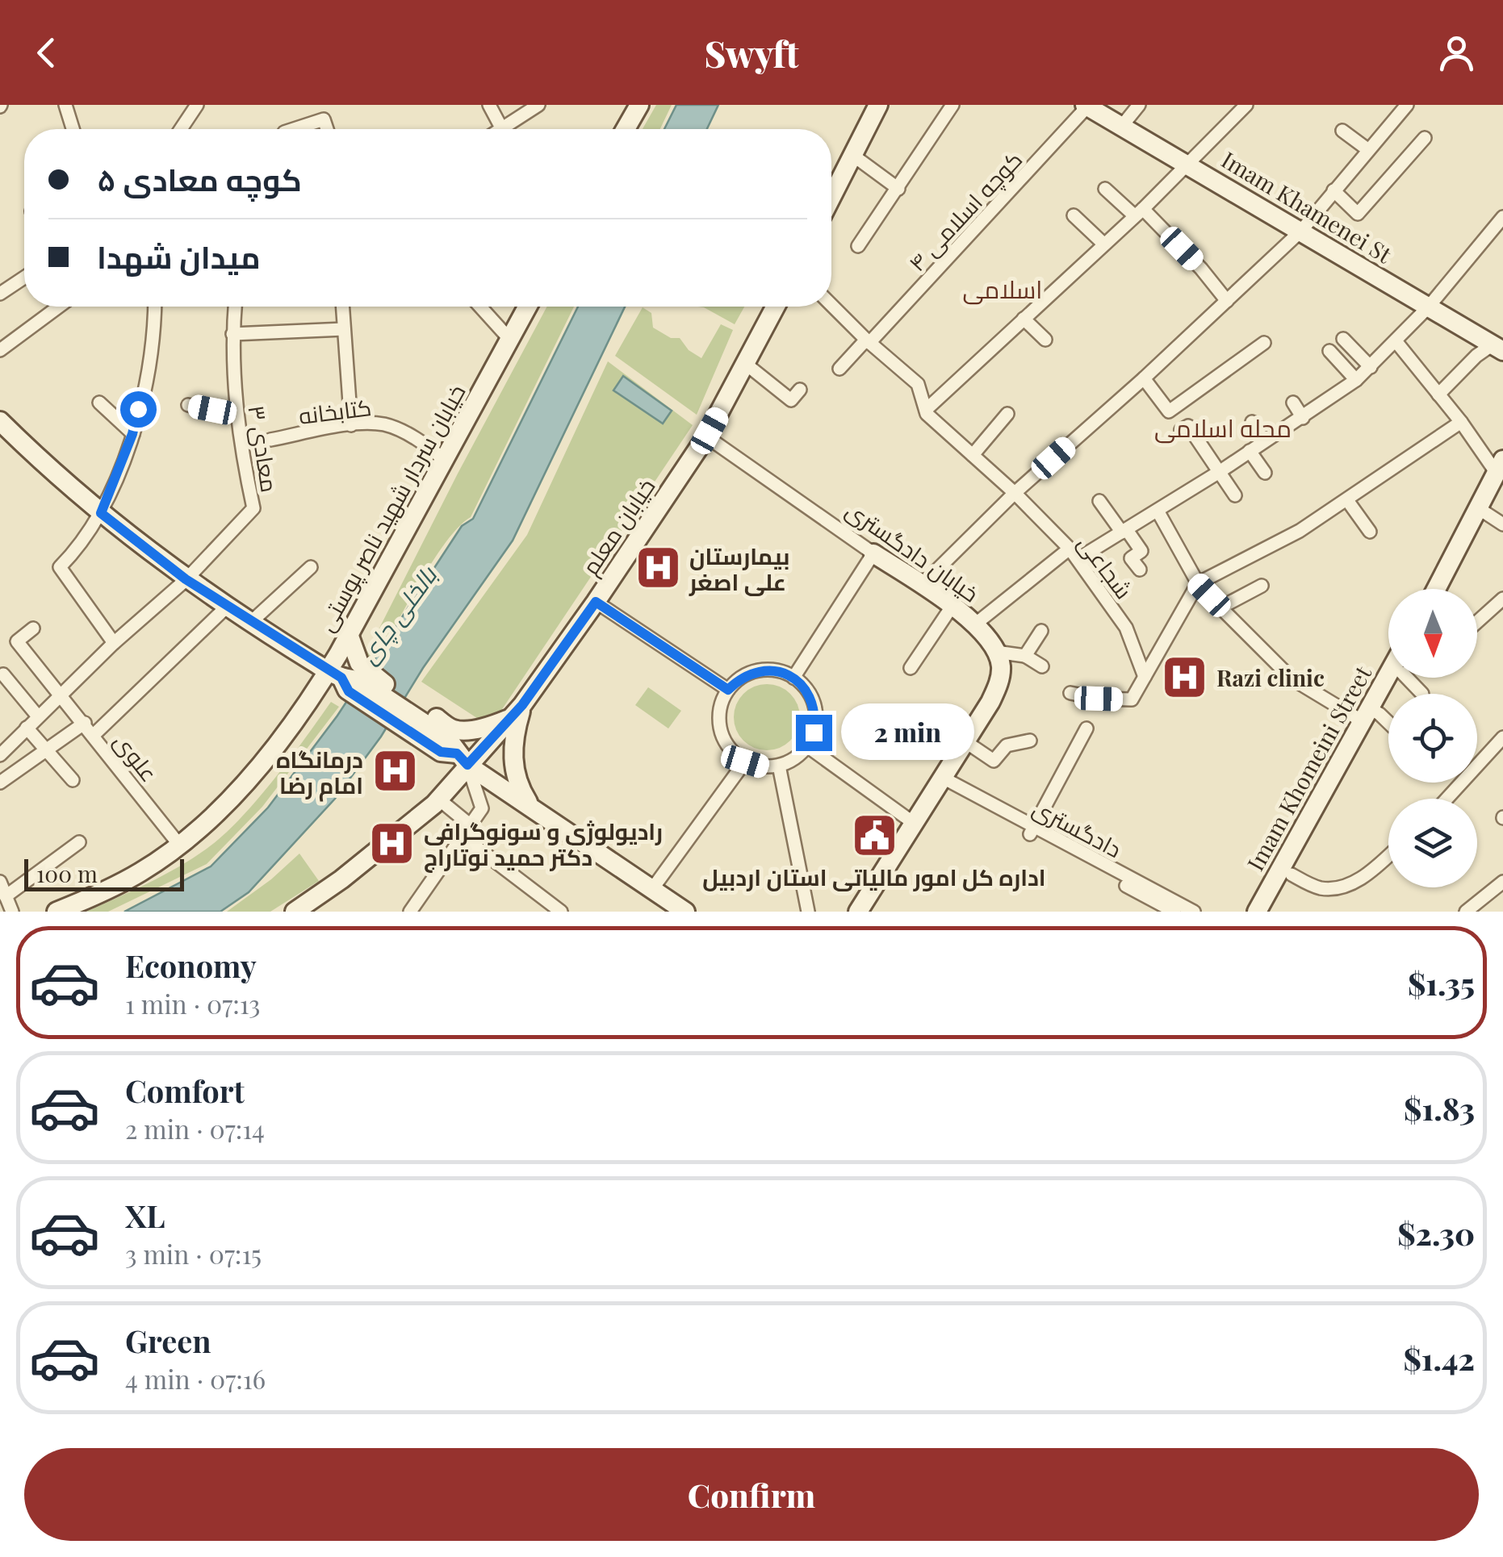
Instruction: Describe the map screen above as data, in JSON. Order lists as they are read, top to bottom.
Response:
{
  "streets": {
    "main road": [
      "Imam Khamenei St",
      "خیابان سردار شهید ناصر پوستی",
      "خیابان معلم",
      "خیابان دادگستری",
      "Imam Khomeini Street"
    ],
    "street": [
      "کوچه اسلامی ۴",
      "کتابخانه",
      "معادی ۳",
      "شجاعی",
      "علوی",
      "دادگستری"
    ]
  },
  "crossings": [
    ["Imam Khamenei St", "کوچه اسلامی ۴"],
    ["کتابخانه", "خیابان سردار شهید ناصر پوستی"],
    ["خیابان سردار شهید ناصر پوستی", "علوی"],
    ["خیابان معلم", "خیابان دادگستری"]
  ],
  "districts": ["اسلامی", "محله اسلامی"],
  "water": ["بالخلی چای"],
  "places": {
    "hospital": [
      "بیمارستان علی اصغر",
      "Razi clinic",
      "درمانگاه امام رضا",
      "رادیولوژی و سونوگرافی دکتر حمید نوتاراج"
    ],
    "public building": ["اداره کل امور مالیاتی استان اردبیل"]
  },
  "scale_bar": "100 m",
  "north": "bottom",
  "page": {
    "header": "Swyft",
    "banner": ["کوچه معادی ۵", "میدان شهدا"],
    "bubble": "2 min",
    "scale": "100 m",
    "list": [
      {
        "name": "Economy",
        "note": "1 min · 07:13",
        "value": "$1.35"
      },
      {
        "name": "Comfort",
        "note": "2 min · 07:14",
        "value": "$1.83"
      },
      {
        "name": "XL",
        "note": "3 min · 07:15",
        "value": "$2.30"
      },
      {
        "name": "Green",
        "note": "4 min · 07:16",
        "value": "$1.42"
      }
    ],
    "buttons": "Confirm"
  }
}
